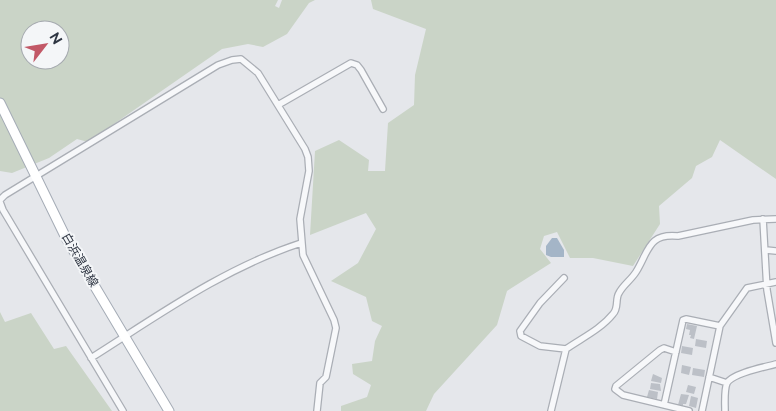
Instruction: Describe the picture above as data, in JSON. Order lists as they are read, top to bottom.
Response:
{
  "streets": {
    "main road": ["白浜温泉線"]
  },
  "north": "top right"
}
